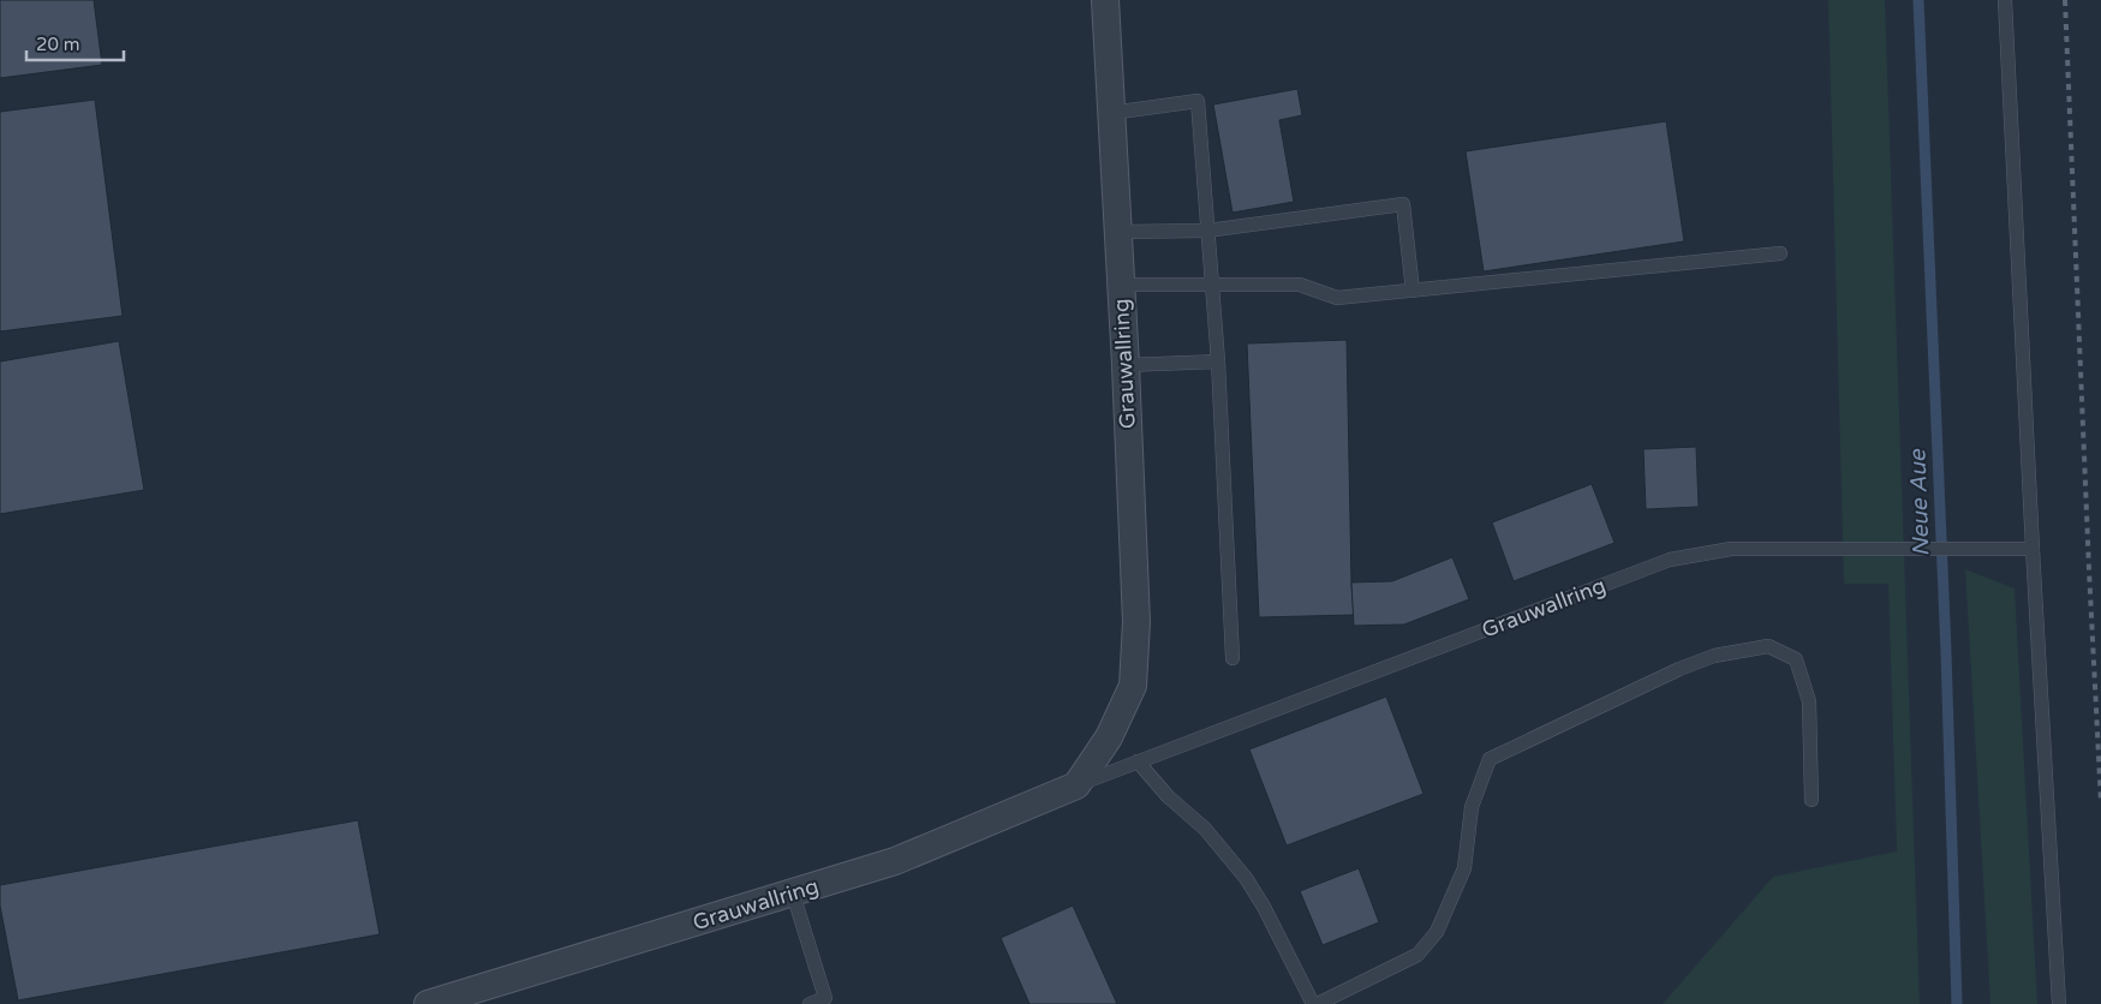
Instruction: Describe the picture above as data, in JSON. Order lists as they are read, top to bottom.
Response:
{
  "streets": {
    "street": ["Grauwallring"]
  },
  "water": ["Neue Aue"],
  "scale_bar": "20 m"
}
